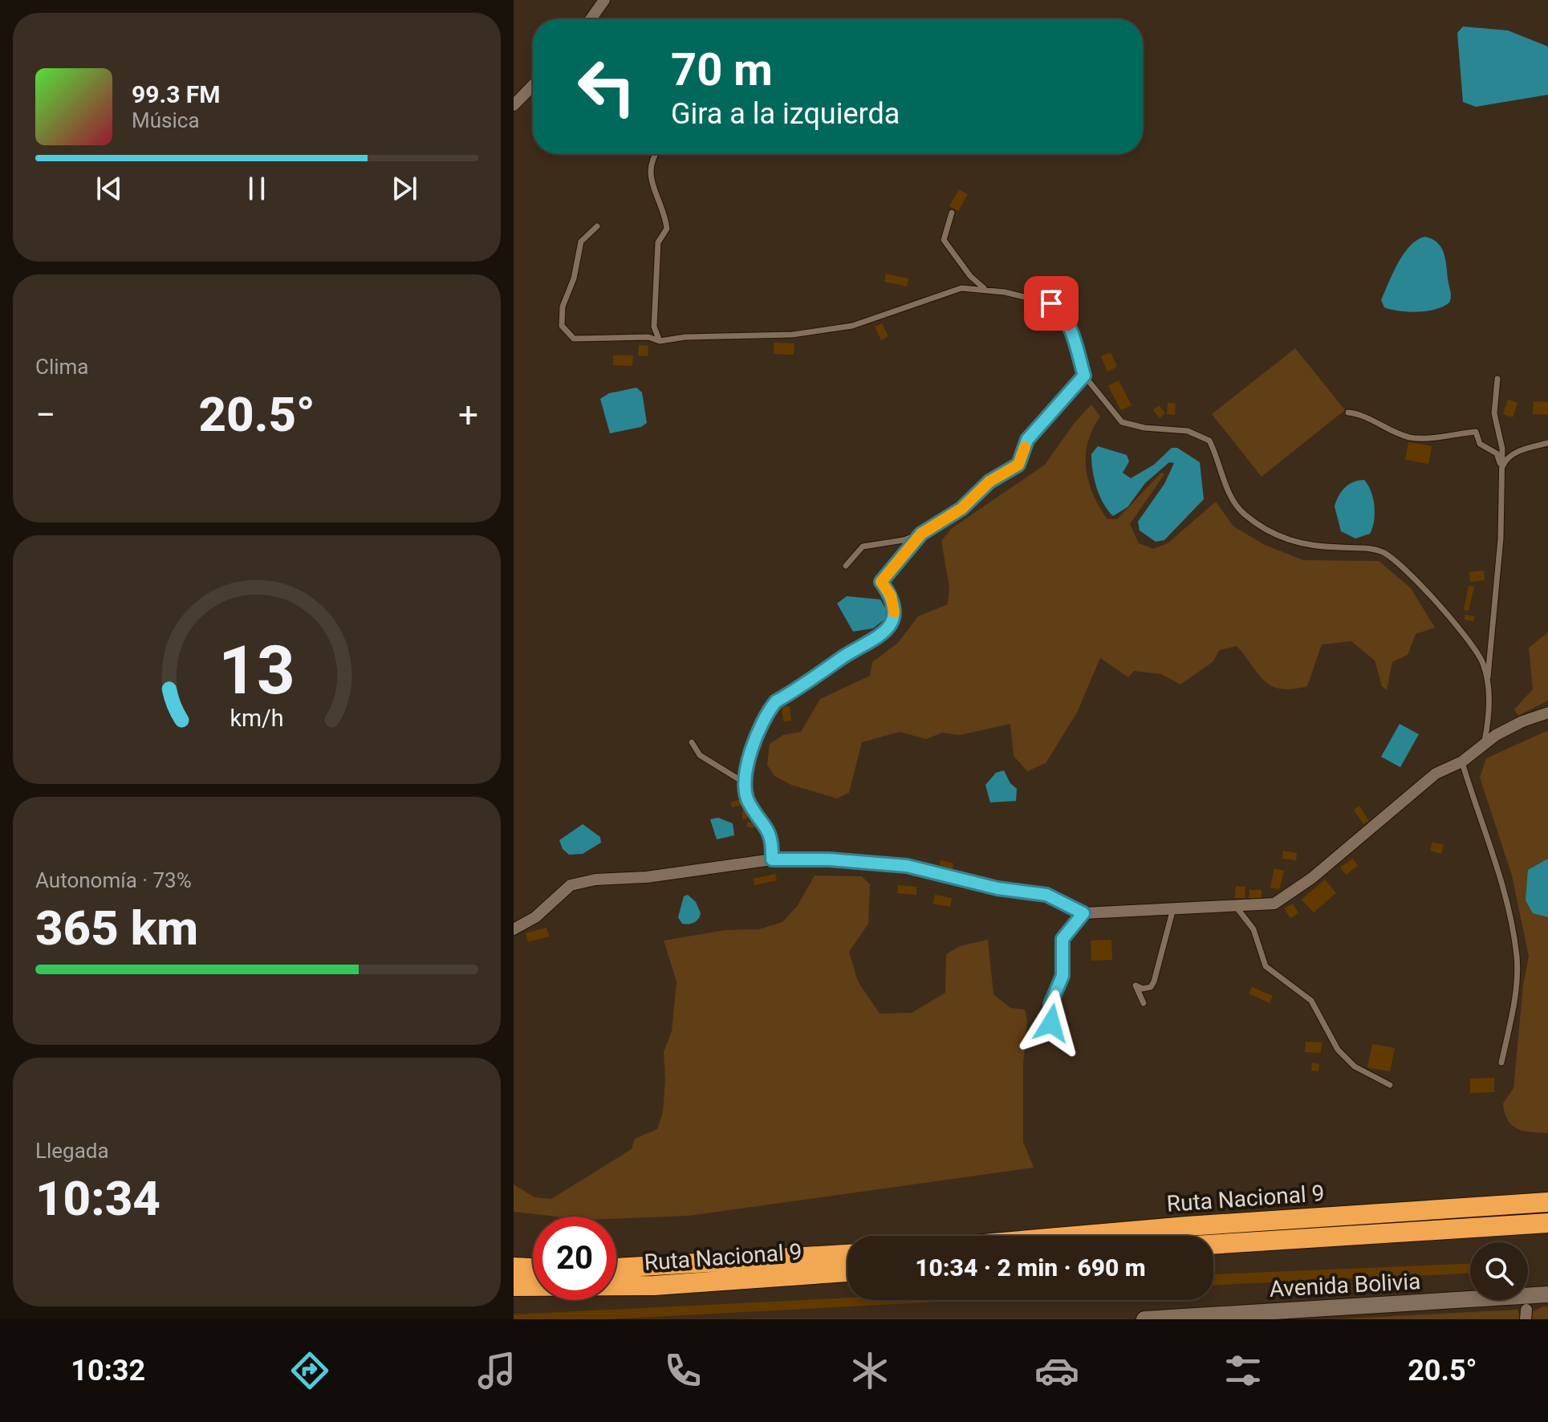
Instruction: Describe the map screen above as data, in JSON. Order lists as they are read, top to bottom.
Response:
{
  "streets": {
    "highway": ["Ruta Nacional 9"],
    "street": ["Avenida Bolivia"]
  },
  "page": {
    "turn": ["70 m", "Gira a la izquierda"],
    "song": ["99.3 FM", "Música"],
    "tile": [
      "Clima",
      ["Autonomía · 73%", "365 km"],
      ["Llegada", "10:34"]
    ],
    "heat": ["−", "20.5°", "+"],
    "limit": "20",
    "trip": "10:34 · 2 min · 690 m",
    "tabs": ["10:32", "20.5°"],
    "gauge": ["13", "km/h"]
  }
}
